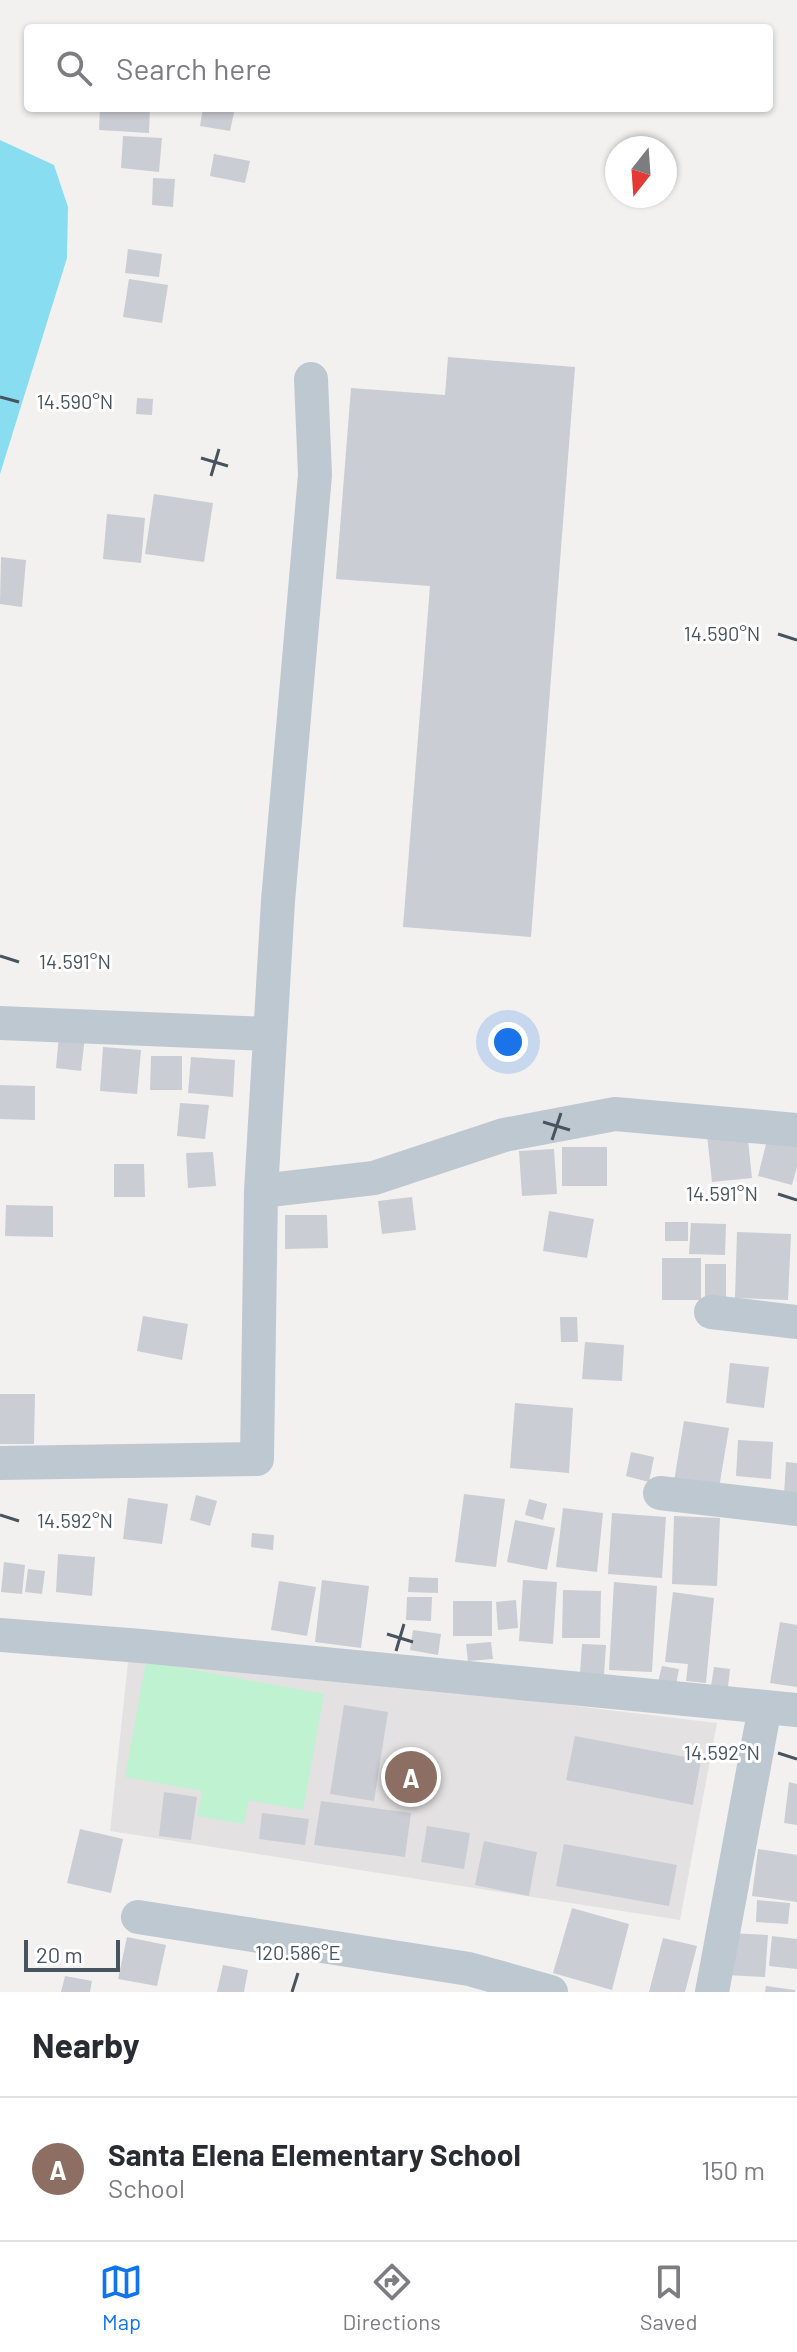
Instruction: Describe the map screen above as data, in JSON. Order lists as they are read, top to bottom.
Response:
{
  "scale_bar": "20 m",
  "north": "bottom",
  "page": {
    "search": "Search here",
    "pins": "A",
    "scale": "20 m",
    "heading": "Nearby",
    "list": [
      {
        "mark": "A",
        "name": "Santa Elena Elementary School",
        "note": "School",
        "value": "150 m"
      }
    ],
    "nav": ["Map", "Directions", "Saved"]
  },
  "coordinates": [
    "14.590°N",
    "14.591°N",
    "14.592°N",
    "120.586°E"
  ]
}
